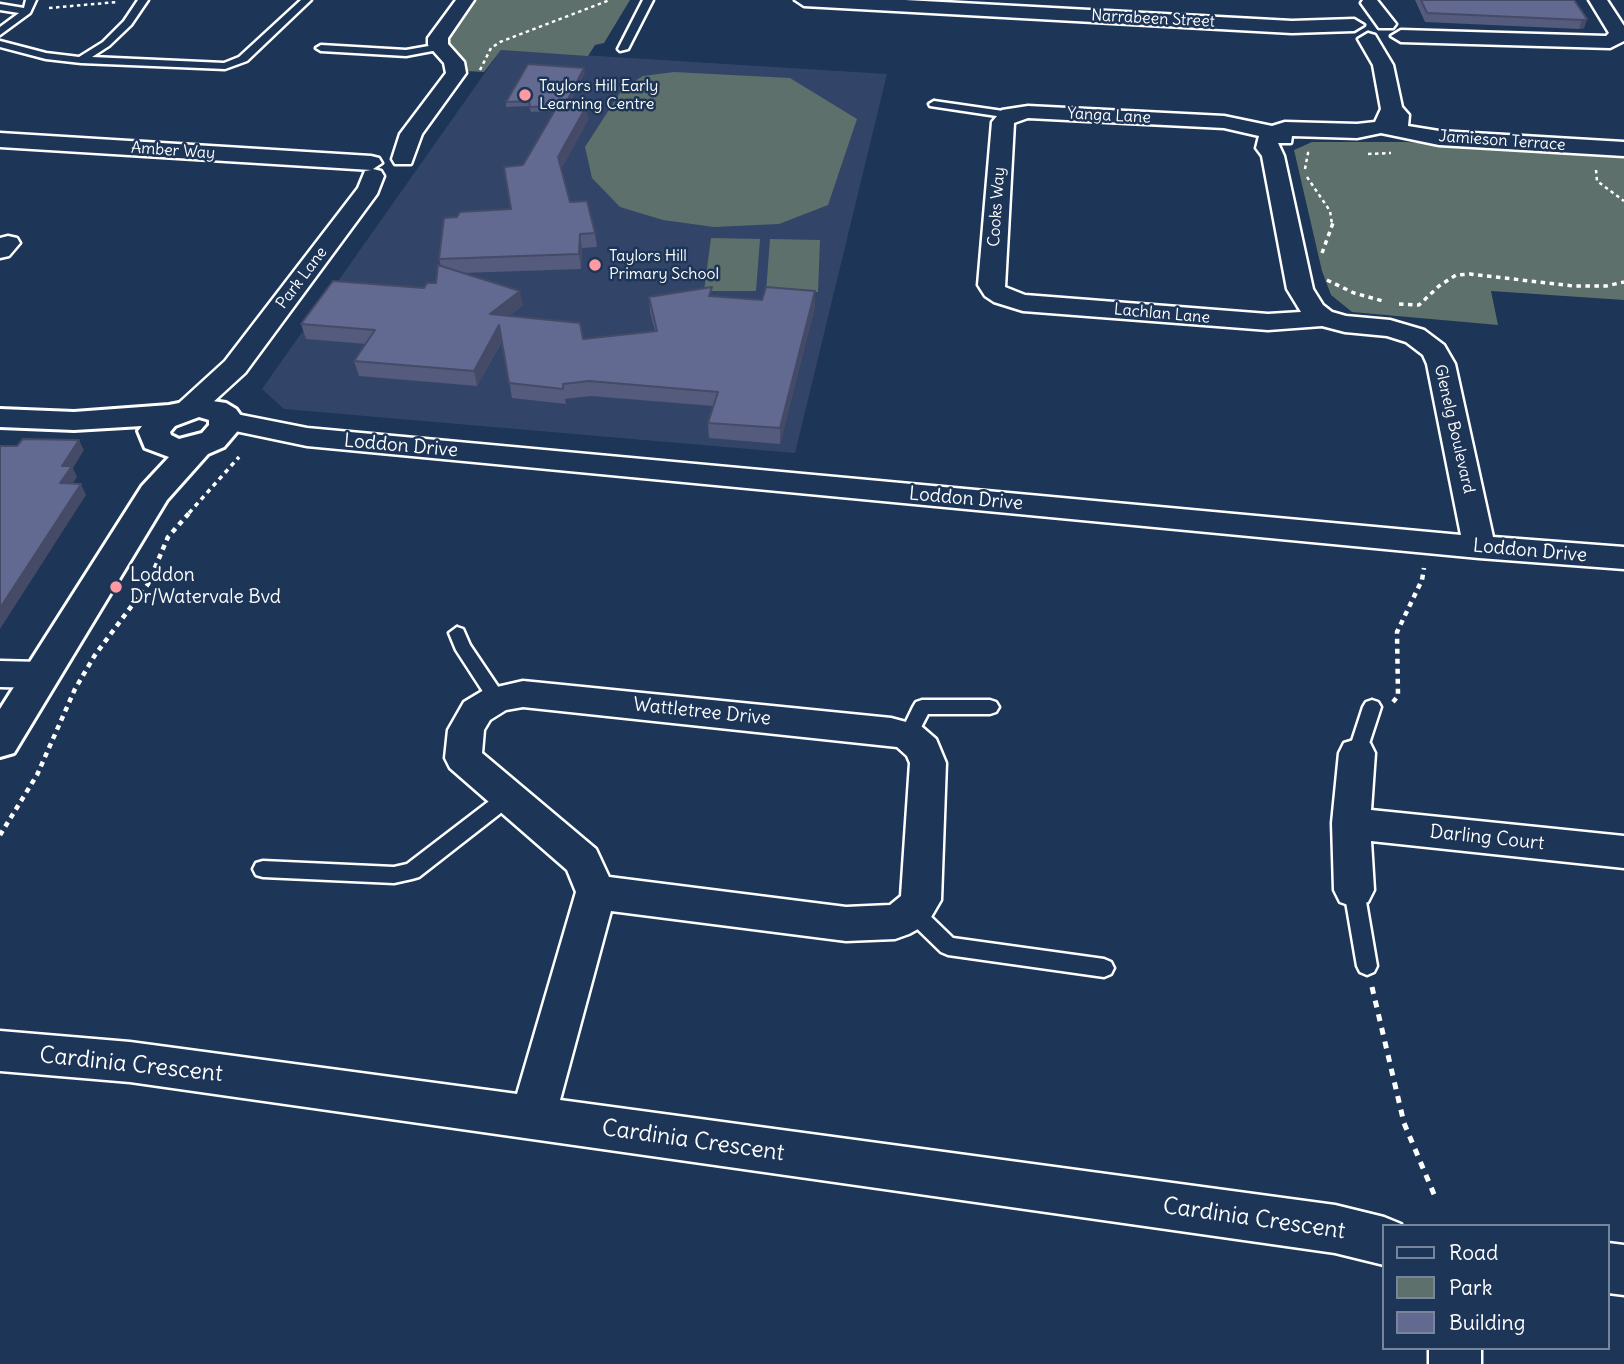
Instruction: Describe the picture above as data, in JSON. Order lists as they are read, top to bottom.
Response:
{
  "streets": {
    "street": [
      "Narrabeen Street",
      "Yanga Lane",
      "Jamieson Terrace",
      "Amber Way",
      "Cooks Way",
      "Park Lane",
      "Lachlan Lane",
      "Glenelg Boulevard",
      "Loddon Drive",
      "Wattletree Drive",
      "Darling Court",
      "Cardinia Crescent"
    ]
  },
  "crossings": [
    ["Yanga Lane", "Cooks Way"],
    ["Amber Way", "Park Lane"],
    ["Cooks Way", "Lachlan Lane"],
    ["Park Lane", "Loddon Drive"],
    ["Lachlan Lane", "Glenelg Boulevard"],
    ["Glenelg Boulevard", "Loddon Drive"]
  ],
  "places": ["Taylors Hill Early Learning Centre", "Taylors Hill Primary School", "Loddon Dr/Watervale Bvd"],
  "legend": ["Road", "Park", "Building"]
}
